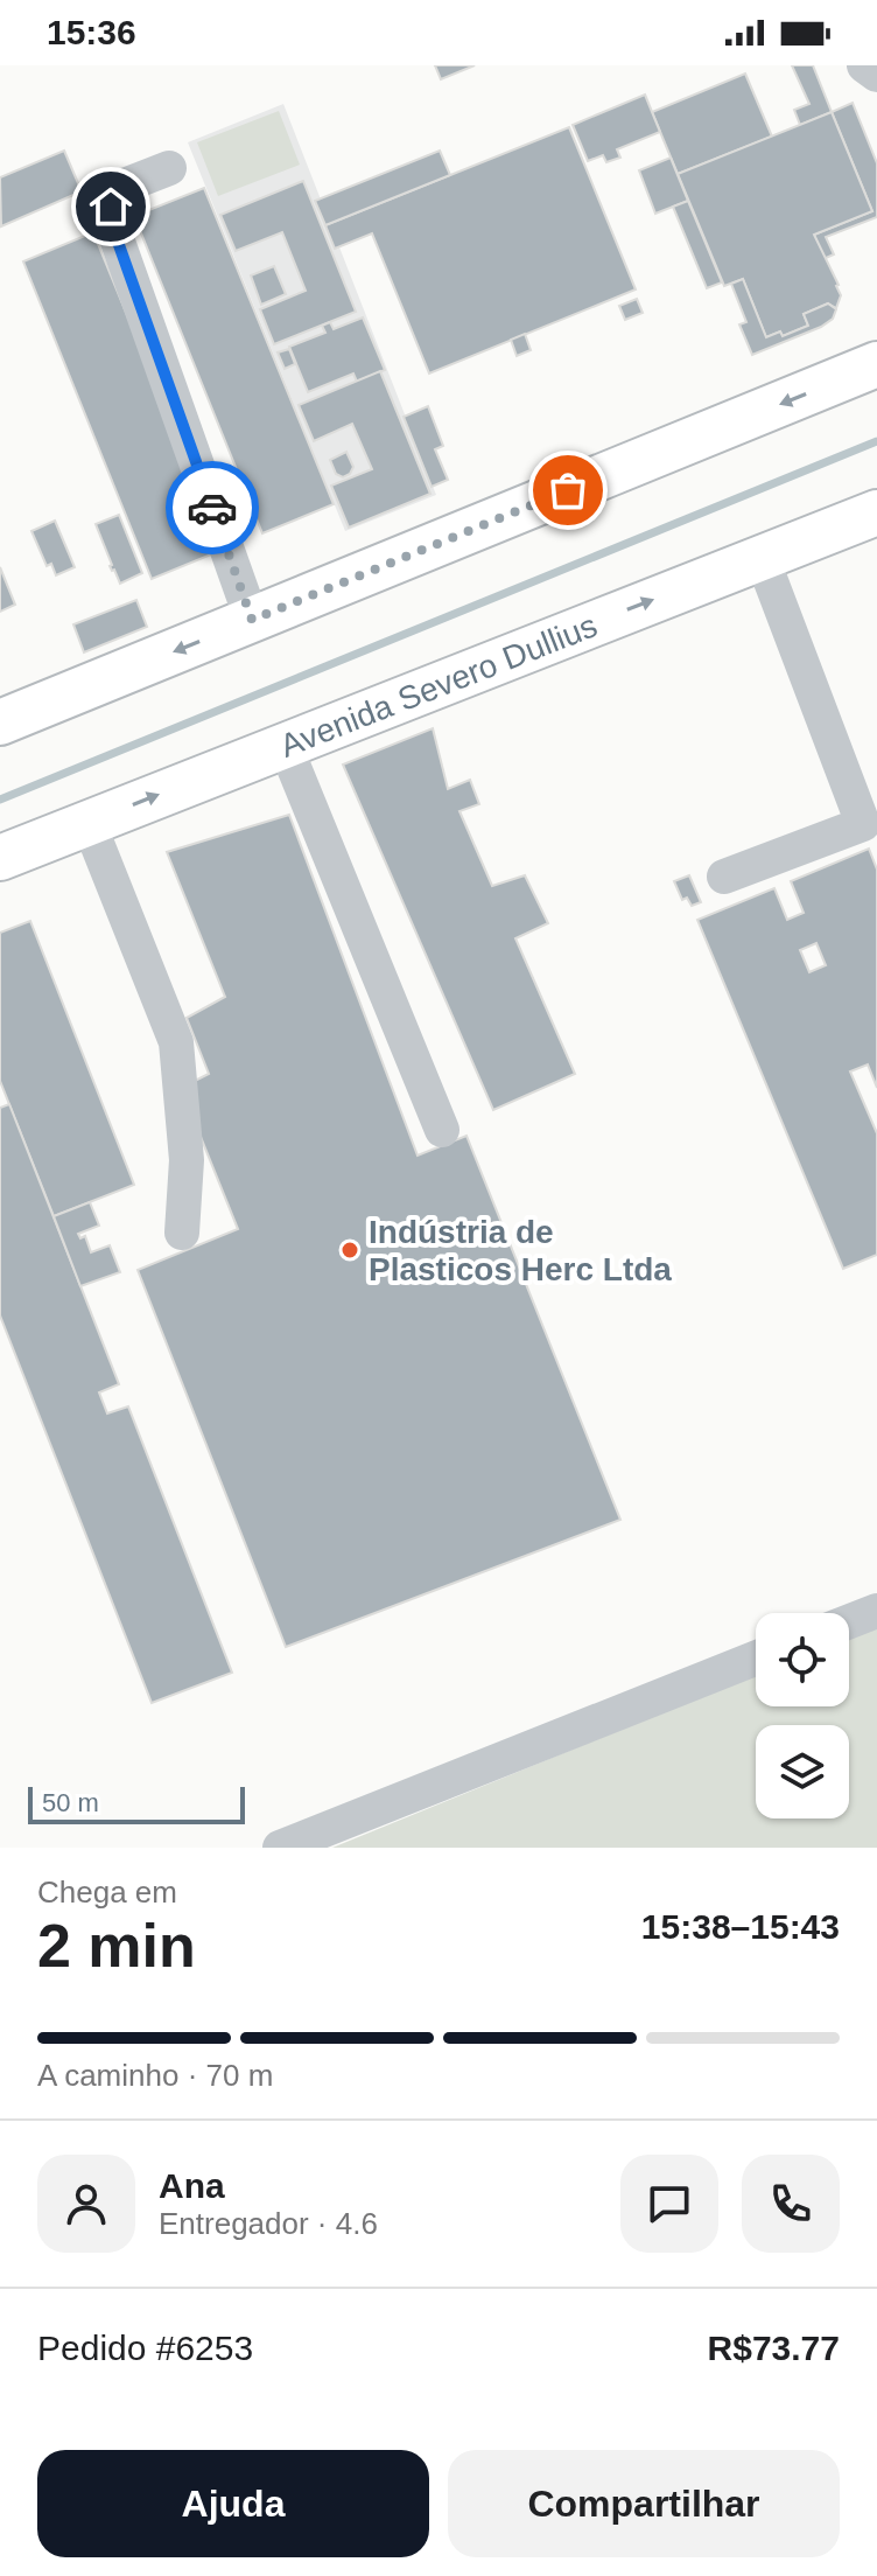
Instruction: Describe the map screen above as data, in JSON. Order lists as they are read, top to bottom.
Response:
{
  "streets": {
    "main road": ["Avenida Severo Dullius"]
  },
  "places": ["Indústria de Plasticos Herc Ltda"],
  "scale_bar": "50 m",
  "page": {
    "status": "15:36",
    "scale": "50 m",
    "heading": ["2 min", "Chega em", "15:38–15:43"],
    "panel": [
      "Ana",
      "Entregador · 4.6",
      "Pedido #6253",
      "R$73.77"
    ],
    "bar": "A caminho · 70 m",
    "buttons": ["Ajuda", "Compartilhar"]
  }
}
